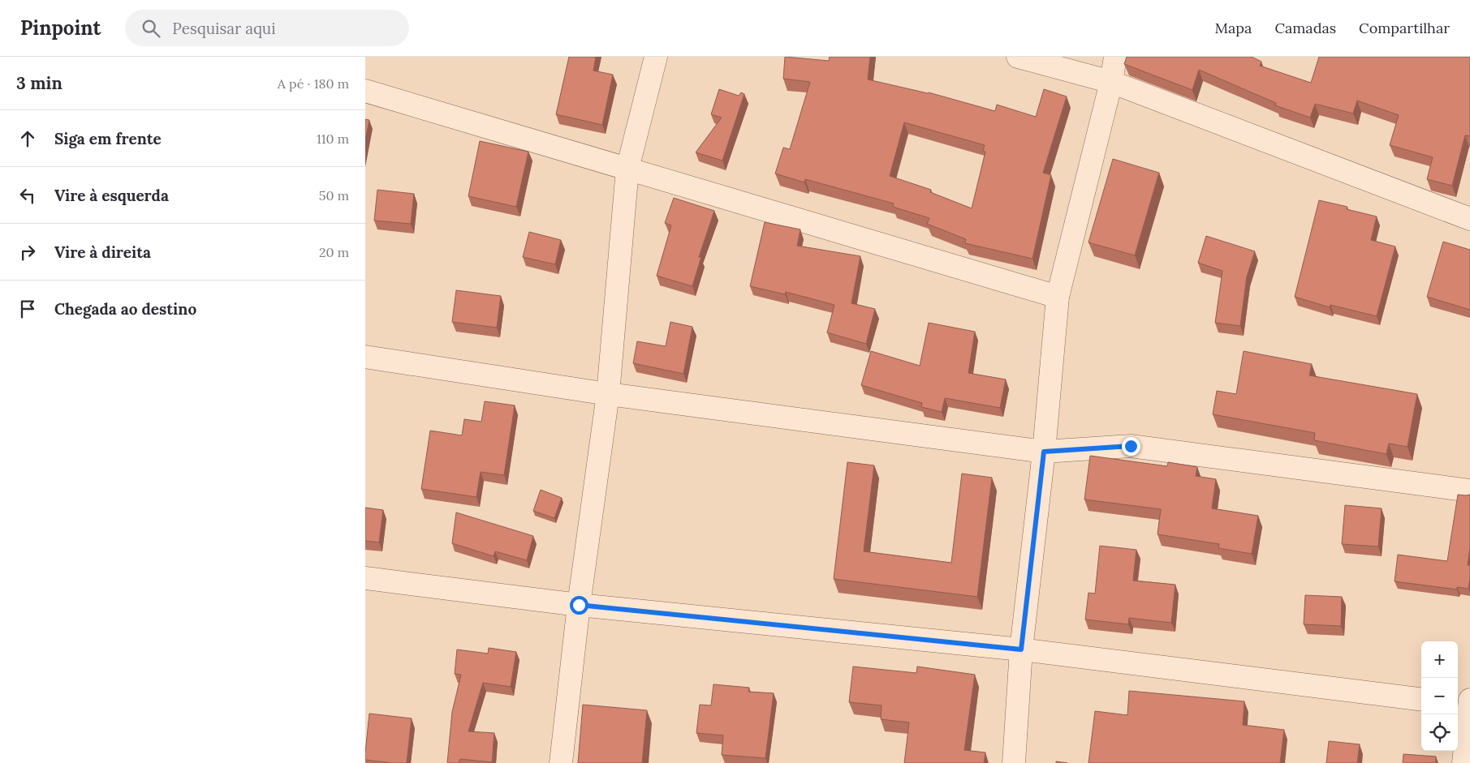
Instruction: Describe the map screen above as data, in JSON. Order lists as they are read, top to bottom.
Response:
{
  "page": {
    "header": "Pinpoint",
    "search": "Pesquisar aqui",
    "nav": ["Mapa", "Camadas", "Compartilhar"],
    "heading": ["3 min", "A pé · 180 m"],
    "list": [
      ["Siga em frente", "110 m"],
      ["Vire à esquerda", "50 m"],
      ["Vire à direita", "20 m"],
      "Chegada ao destino"
    ],
    "map_buttons": ["+", "−"]
  }
}
